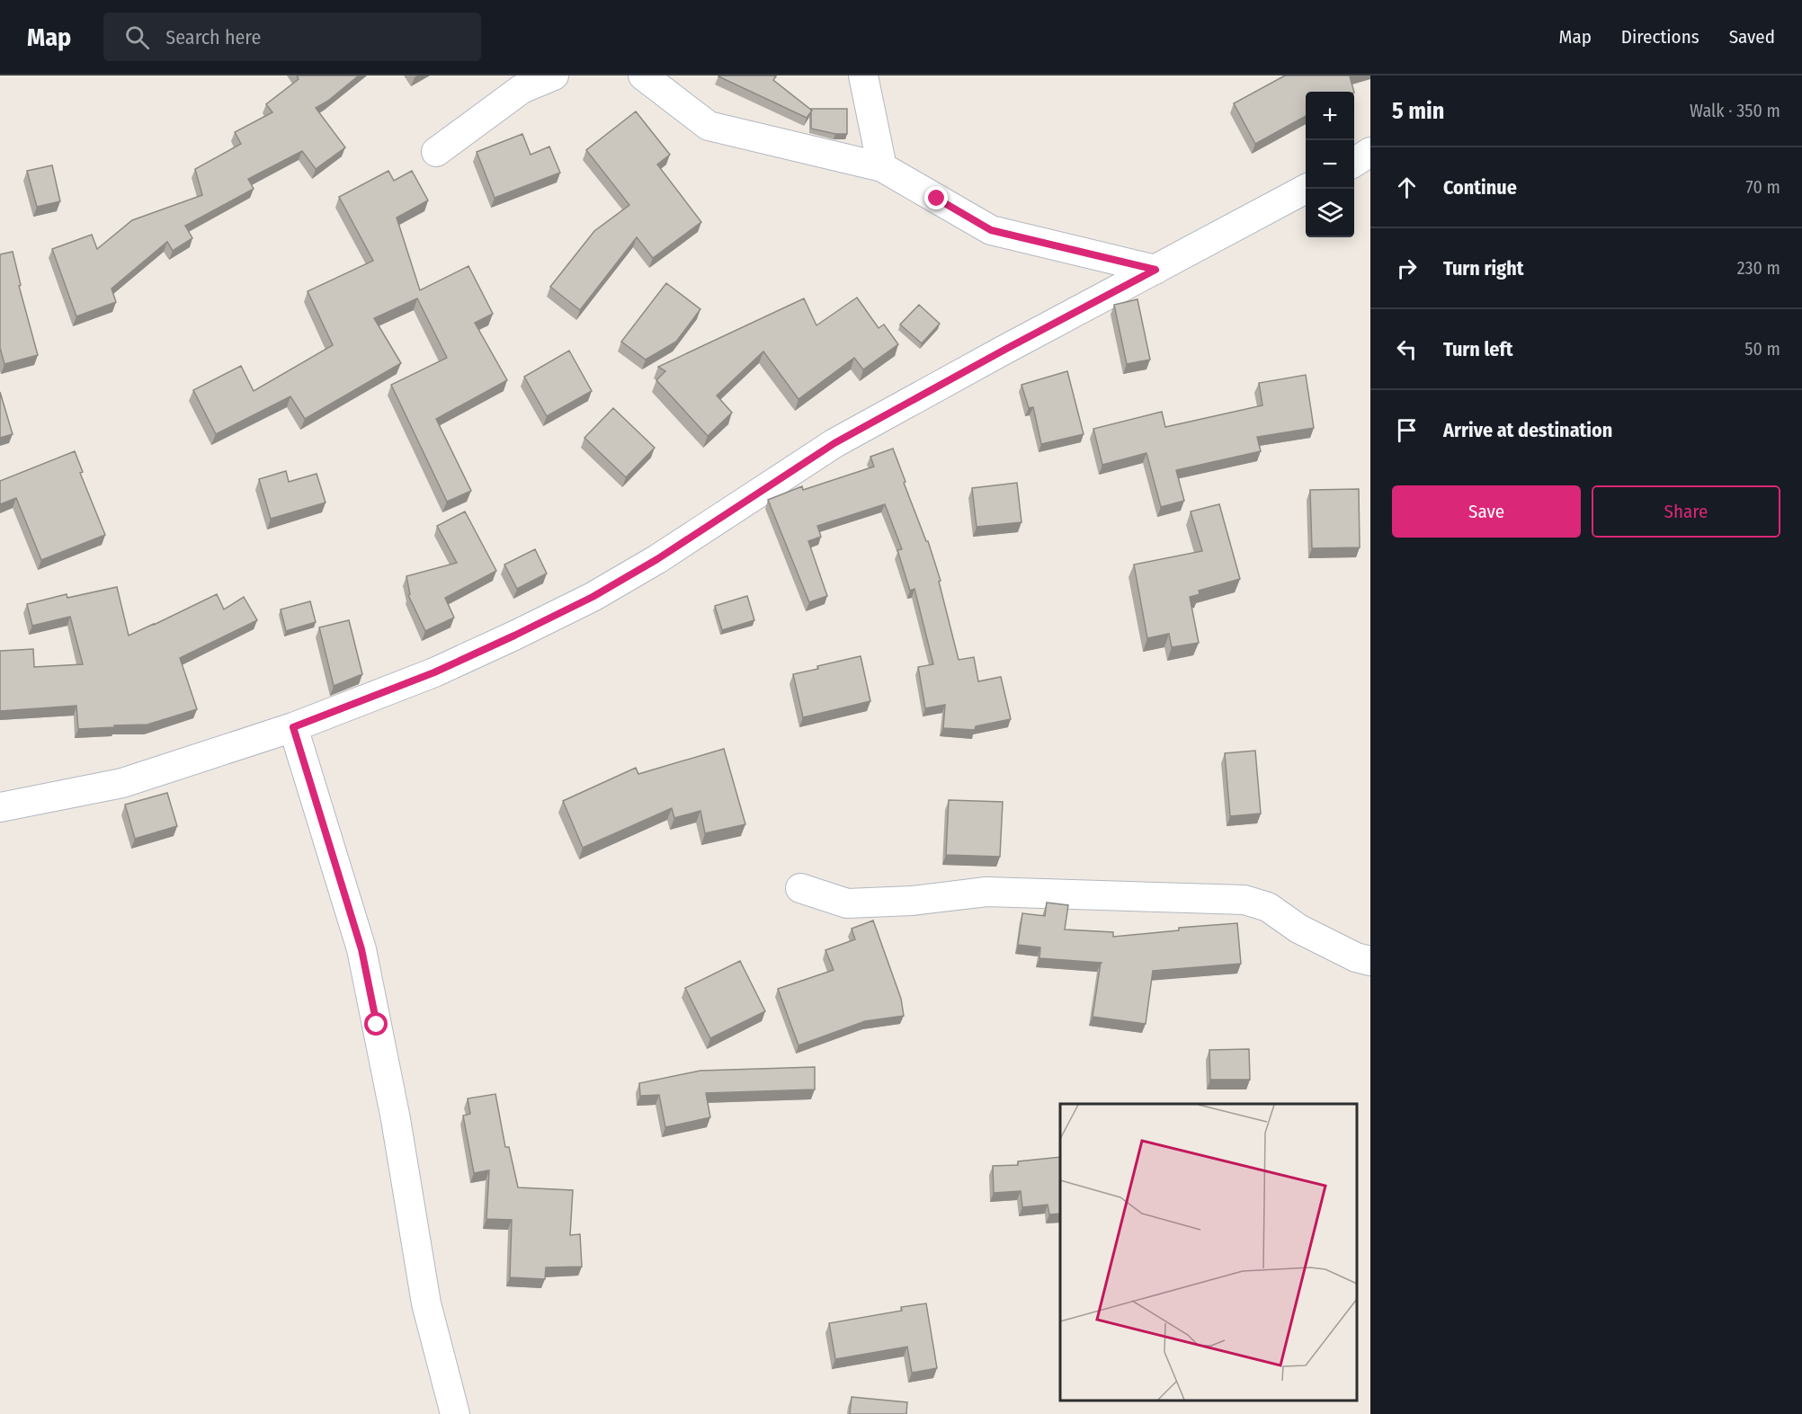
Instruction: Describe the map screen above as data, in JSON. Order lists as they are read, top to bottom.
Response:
{
  "page": {
    "header": "Map",
    "search": "Search here",
    "nav": ["Map", "Directions", "Saved"],
    "heading": ["5 min", "Walk · 350 m"],
    "map_buttons": ["+", "−"],
    "list": [
      ["Continue", "70 m"],
      ["Turn right", "230 m"],
      ["Turn left", "50 m"],
      "Arrive at destination"
    ],
    "buttons": ["Save", "Share"]
  }
}
